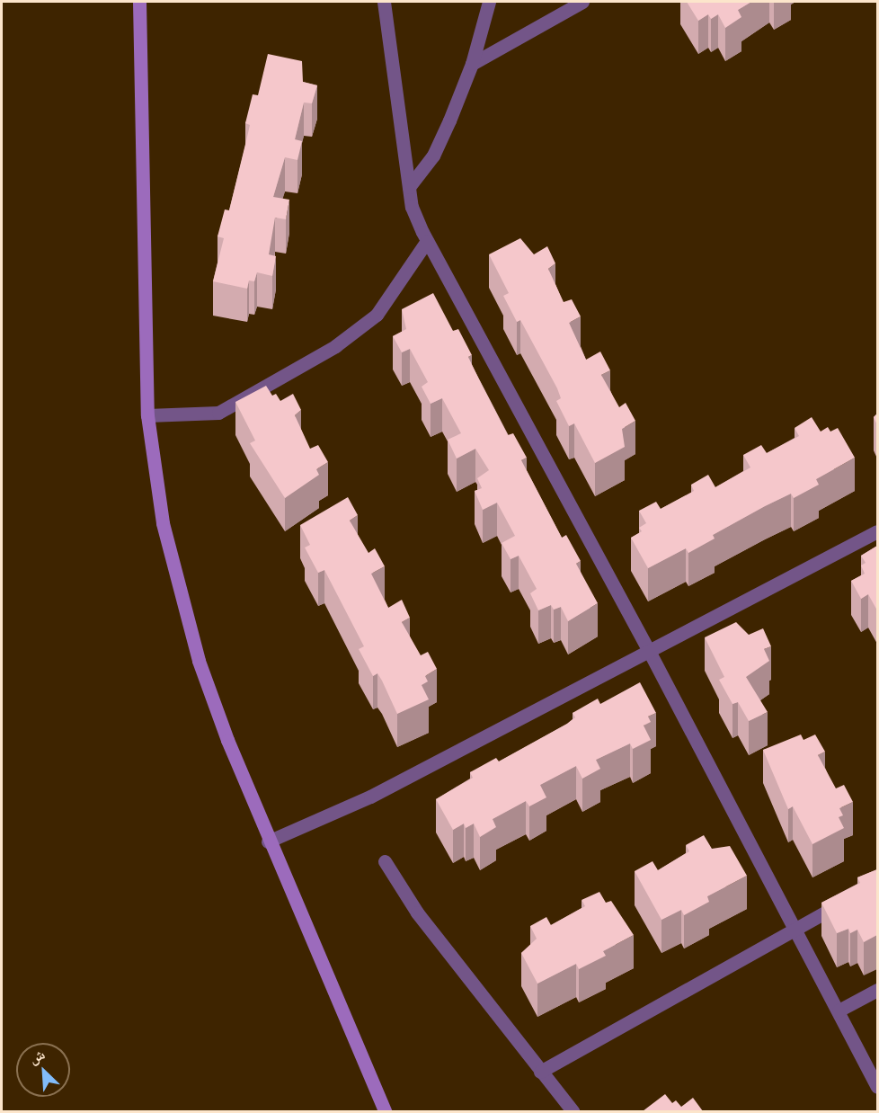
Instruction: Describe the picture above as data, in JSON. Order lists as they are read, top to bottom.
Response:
{
  "north": "top left"
}
